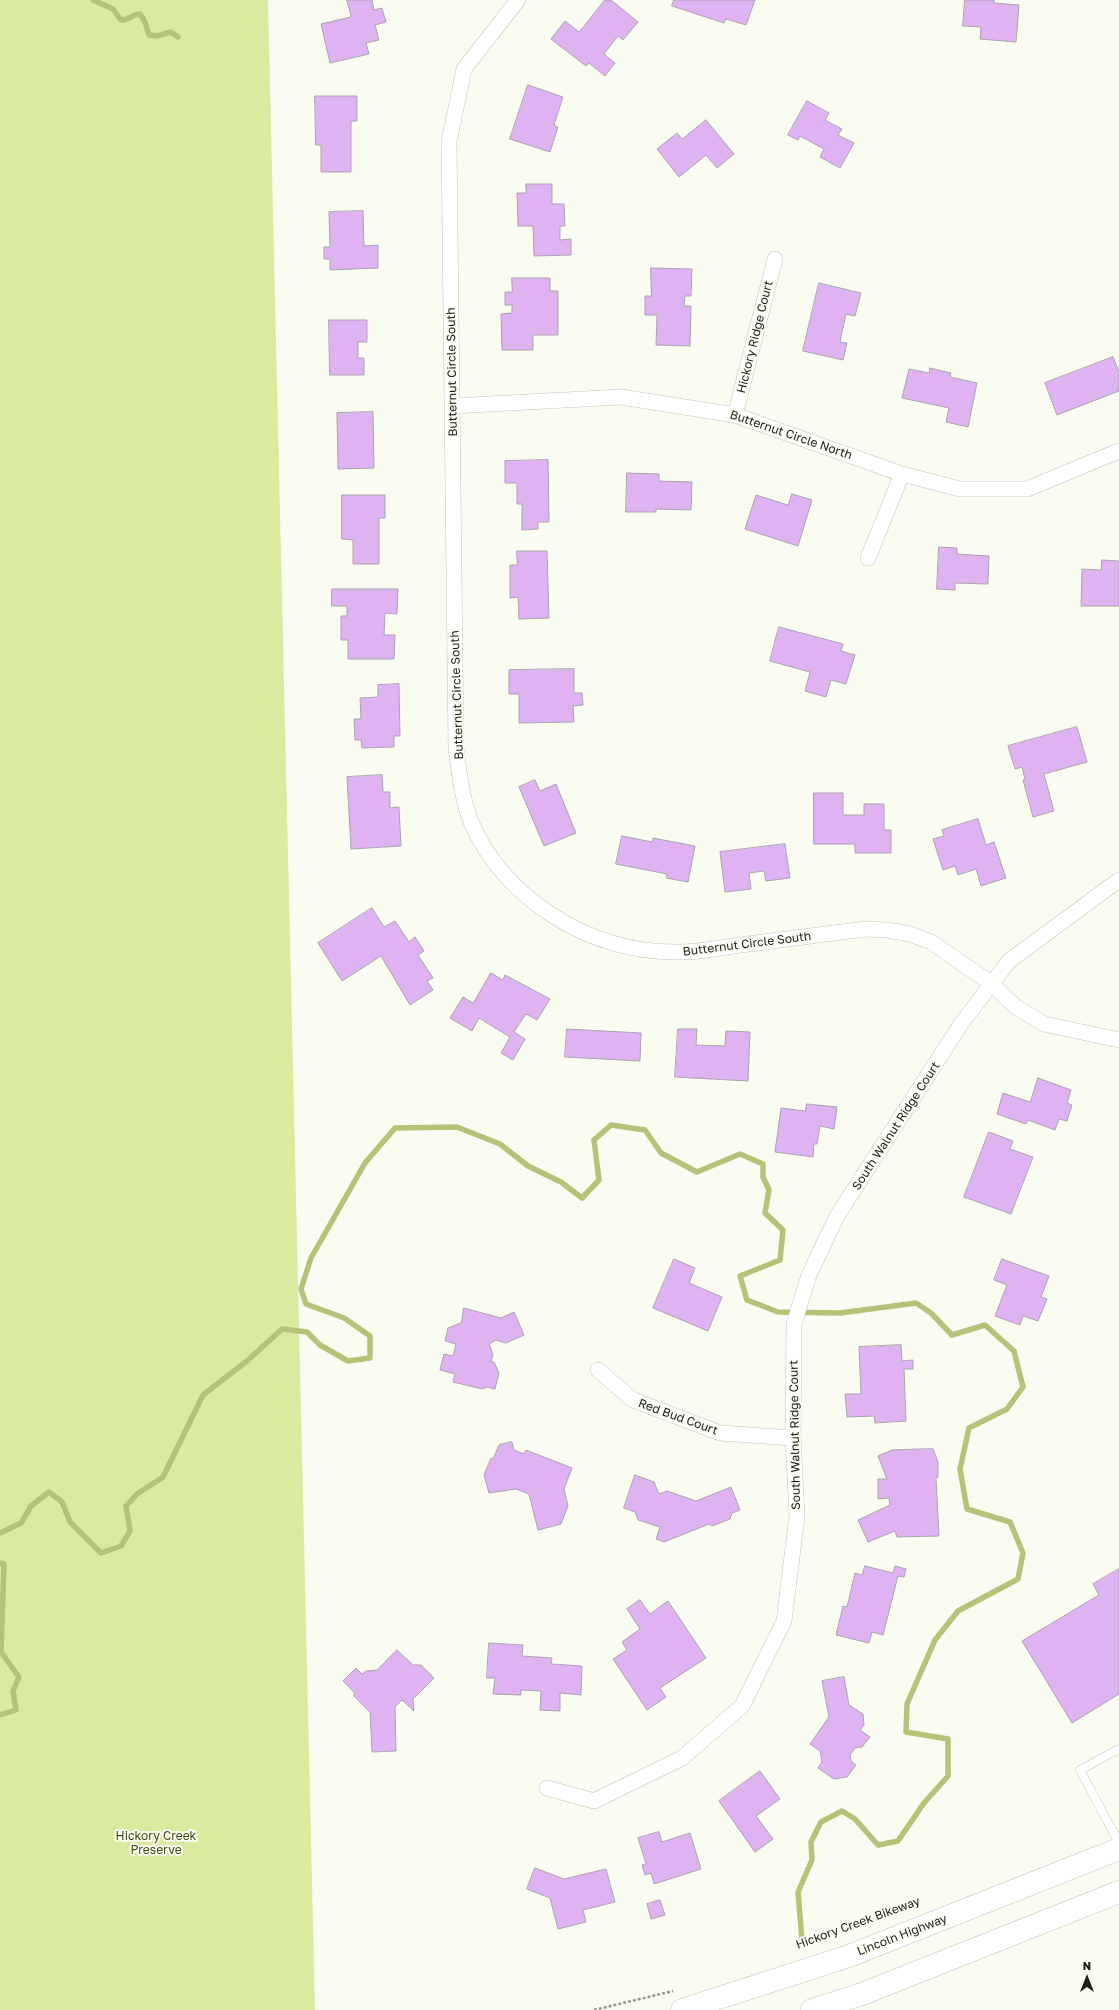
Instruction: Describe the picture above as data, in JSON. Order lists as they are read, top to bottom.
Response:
{
  "streets": {
    "main road": ["Lincoln Highway"],
    "street": [
      "Hickory Ridge Court",
      "Butternut Circle South",
      "Butternut Circle North",
      "South Walnut Ridge Court",
      "Red Bud Court"
    ]
  },
  "crossings": [
    ["Hickory Ridge Court", "Butternut Circle North"],
    ["Butternut Circle South", "Butternut Circle North"],
    ["Butternut Circle South", "South Walnut Ridge Court"],
    ["South Walnut Ridge Court", "Red Bud Court"]
  ],
  "parks": ["Hickory Creek Preserve"],
  "north": "top"
}
